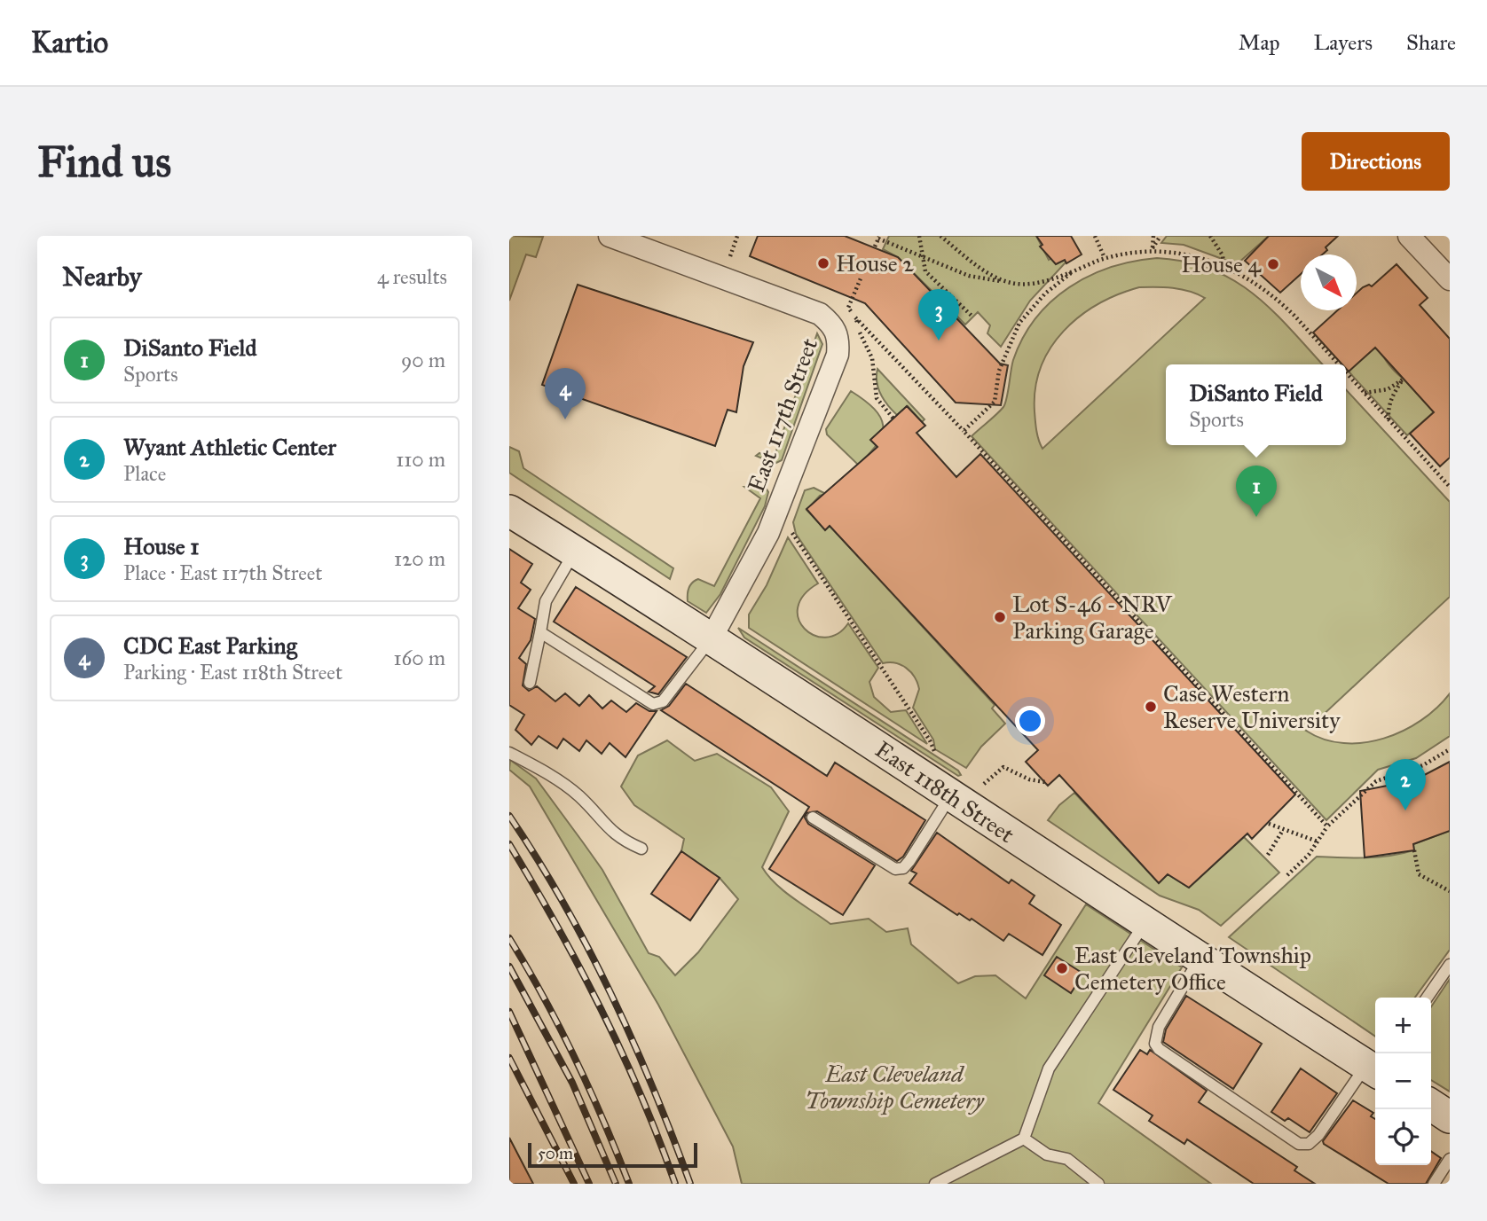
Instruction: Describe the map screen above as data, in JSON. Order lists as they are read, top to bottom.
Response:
{
  "streets": {
    "street": ["East 117th Street", "East 118th Street"]
  },
  "crossings": [
    ["East 117th Street", "East 118th Street"]
  ],
  "parks": ["East Cleveland Township Cemetery"],
  "places": [
    "House 2",
    "House 4",
    "Lot S-46 - NRV Parking Garage",
    "Case Western Reserve University",
    "East Cleveland Township Cemetery Office"
  ],
  "scale_bar": "50 m",
  "north": "bottom right",
  "page": {
    "header": "Kartio",
    "nav": ["Map", "Layers", "Share"],
    "buttons": "Directions",
    "title": "Find us",
    "heading": ["Nearby", "4 results"],
    "pins": [
      "3",
      "4",
      "1",
      "2"
    ],
    "list": [
      {
        "mark": "1",
        "name": "DiSanto Field",
        "note": "Sports",
        "value": "90 m"
      },
      {
        "mark": "2",
        "name": "Wyant Athletic Center",
        "note": "Place",
        "value": "110 m"
      },
      {
        "mark": "3",
        "name": "House 1",
        "note": "Place · East 117th Street",
        "value": "120 m"
      },
      {
        "mark": "4",
        "name": "CDC East Parking",
        "note": "Parking · East 118th Street",
        "value": "160 m"
      }
    ],
    "popup": ["DiSanto Field", "Sports"],
    "map_buttons": ["+", "−"],
    "scale": "50 m"
  }
}
